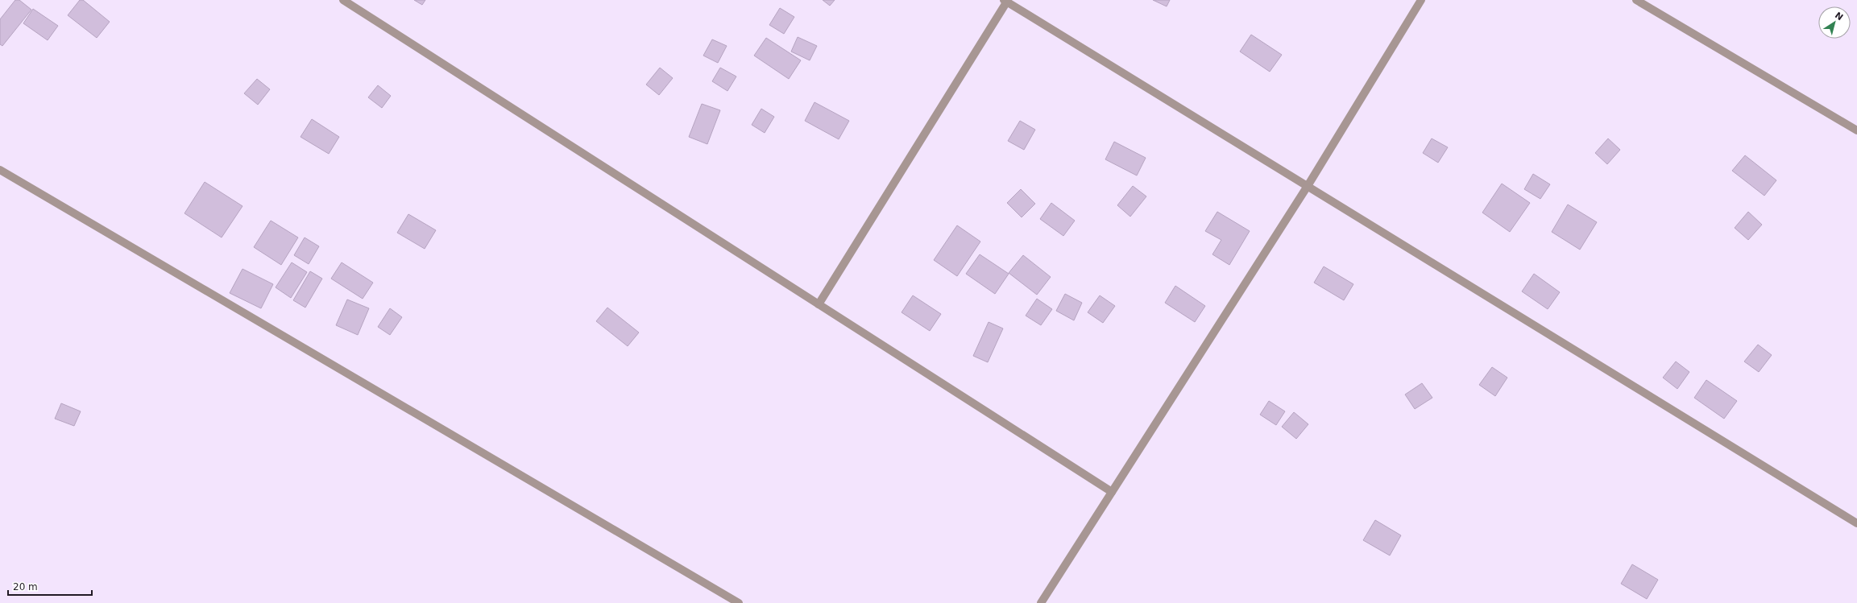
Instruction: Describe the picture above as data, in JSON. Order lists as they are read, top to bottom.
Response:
{
  "scale_bar": "20 m",
  "north": "top right"
}
